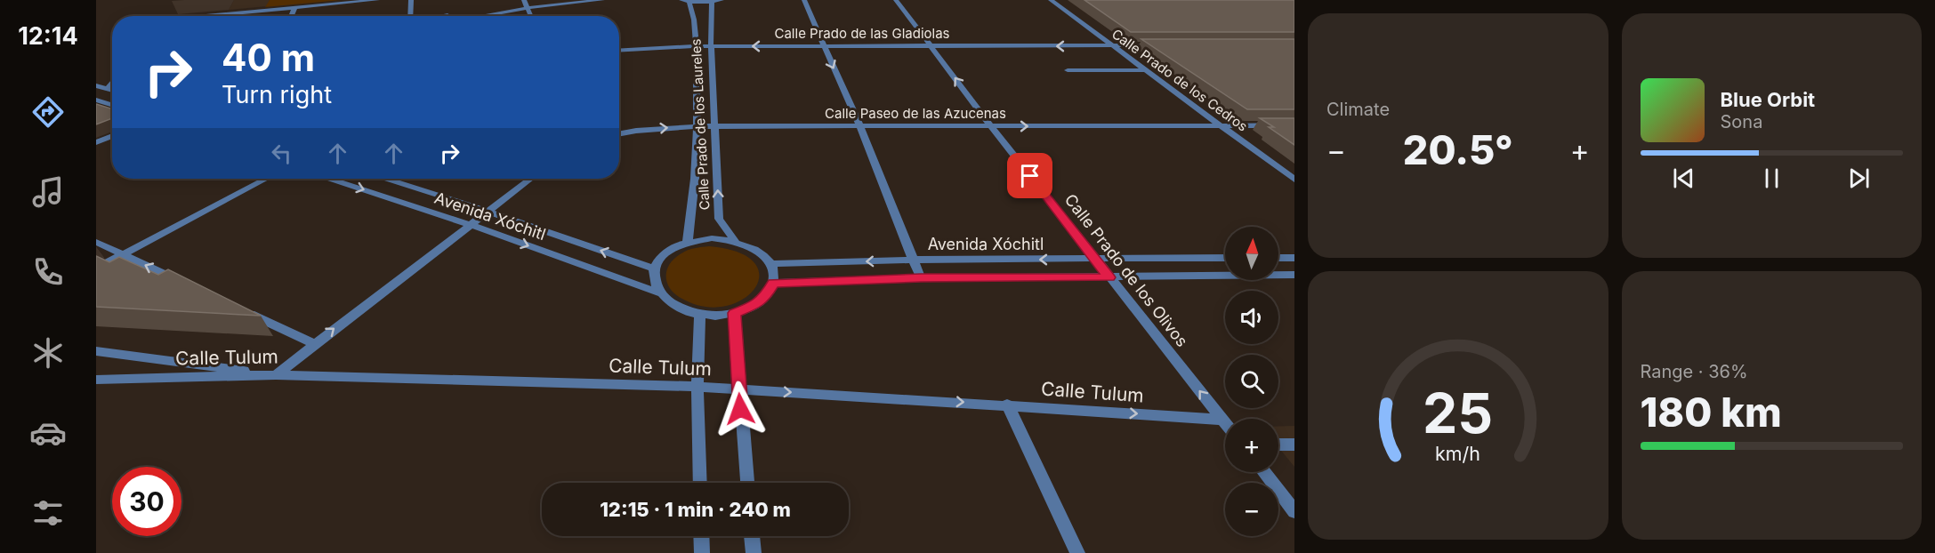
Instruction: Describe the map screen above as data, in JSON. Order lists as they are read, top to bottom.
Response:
{
  "streets": {
    "street": [
      "Calle Prado de las Gladiolas",
      "Calle Prado de los Cedros",
      "Calle Paseo de las Azucenas",
      "Calle Prado de los Laureles",
      "Avenida Xóchitl",
      "Calle Prado de los Olivos",
      "Calle Tulum"
    ]
  },
  "crossings": [
    ["Calle Prado de las Gladiolas", "Calle Prado de los Cedros"],
    ["Calle Prado de las Gladiolas", "Calle Prado de los Laureles"],
    ["Calle Prado de las Gladiolas", "Calle Prado de los Olivos"],
    ["Calle Prado de los Cedros", "Calle Paseo de las Azucenas"],
    ["Calle Paseo de las Azucenas", "Calle Prado de los Laureles"],
    ["Calle Paseo de las Azucenas", "Calle Prado de los Olivos"],
    ["Calle Prado de los Laureles", "Avenida Xóchitl"],
    ["Avenida Xóchitl", "Calle Prado de los Olivos"],
    ["Calle Prado de los Olivos", "Calle Tulum"]
  ],
  "one_way": [
    "Calle Prado de las Gladiolas",
    "Calle Paseo de las Azucenas",
    "Calle Prado de los Olivos",
    "Calle Tulum"
  ],
  "north": "top",
  "page": {
    "tabs": "12:14",
    "tile": [
      "Climate",
      ["Range · 36%", "180 km"]
    ],
    "turn": ["40 m", "Turn right"],
    "song": ["Blue Orbit", "Sona"],
    "heat": ["−", "20.5°", "+"],
    "map_buttons": ["+", "−"],
    "limit": "30",
    "trip": "12:15 · 1 min · 240 m",
    "gauge": ["25", "km/h"]
  }
}
